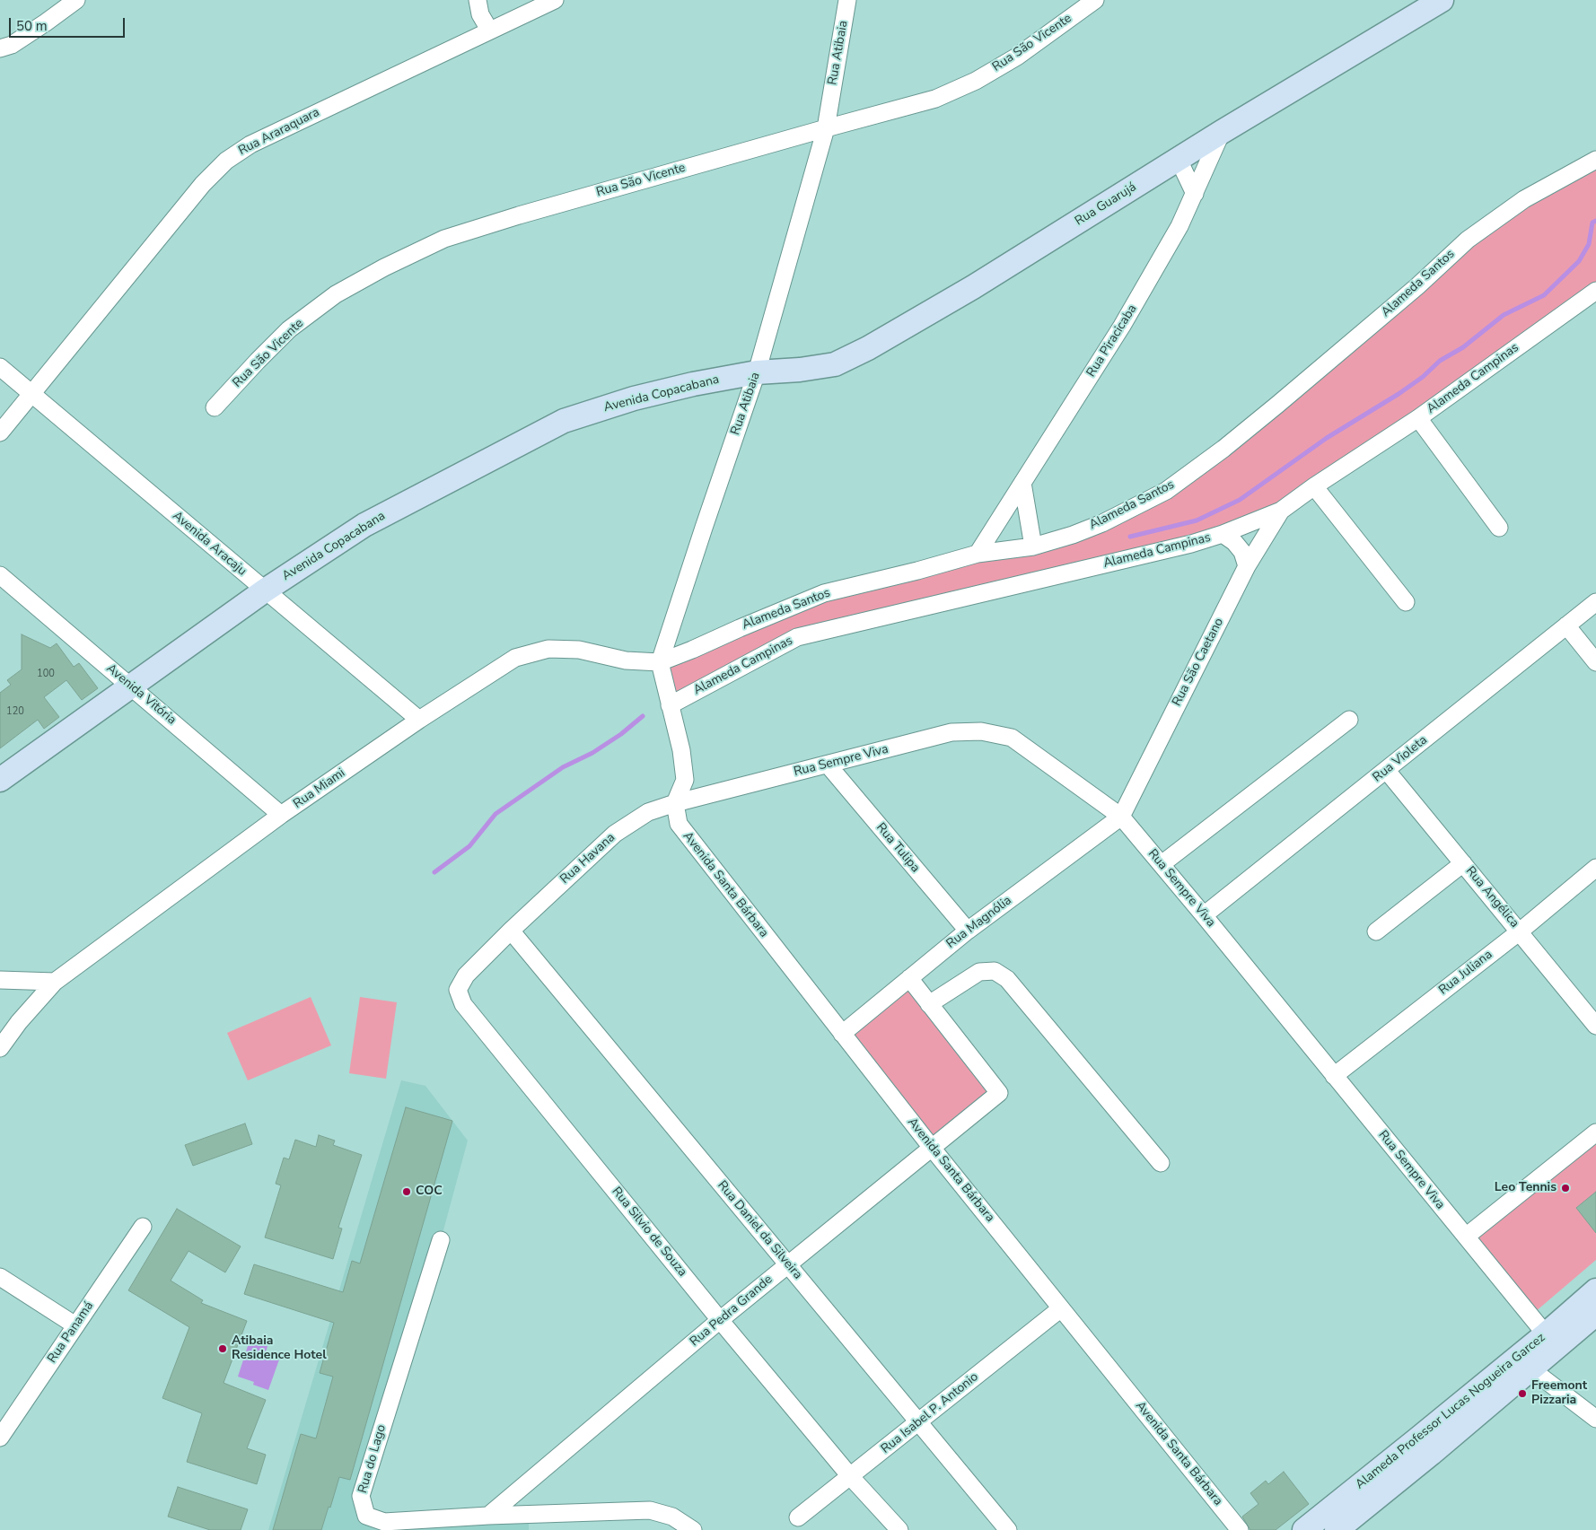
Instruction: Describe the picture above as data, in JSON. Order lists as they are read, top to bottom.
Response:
{
  "streets": {
    "street": [
      "Rua São Vicente",
      "Rua Atibaia",
      "Rua Araraquara",
      "Rua Guarujá",
      "Alameda Santos",
      "Rua Piracicaba",
      "Alameda Campinas",
      "Avenida Copacabana",
      "Avenida Aracaju",
      "Rua São Caetano",
      "Avenida Vitória",
      "Rua Violeta",
      "Rua Sempre Viva",
      "Rua Miami",
      "Rua Tulipa",
      "Rua Havana",
      "Avenida Santa Bárbara",
      "Rua Angélica",
      "Rua Magnólia",
      "Rua Juliana",
      "Rua Daniel da Silveira",
      "Rua Silvio de Souza",
      "Rua Pedra Grande",
      "Rua Panamá",
      "Alameda Professor Lucas Nogueira Garcez",
      "Rua Isabel P. Antonio",
      "Rua do Lago"
    ]
  },
  "crossings": [
    ["Rua São Vicente", "Rua Atibaia"],
    ["Rua Atibaia", "Rua Guarujá"],
    ["Rua Atibaia", "Alameda Santos"],
    ["Rua Atibaia", "Avenida Copacabana"],
    ["Rua Atibaia", "Rua Miami"],
    ["Rua Araraquara", "Avenida Aracaju"],
    ["Rua Guarujá", "Rua Piracicaba"],
    ["Rua Guarujá", "Avenida Copacabana"],
    ["Alameda Santos", "Rua Piracicaba"],
    ["Alameda Santos", "Rua Miami"],
    ["Alameda Campinas", "Rua São Caetano"],
    ["Avenida Copacabana", "Avenida Aracaju"],
    ["Avenida Copacabana", "Avenida Vitória"],
    ["Avenida Aracaju", "Rua Miami"],
    ["Rua São Caetano", "Rua Sempre Viva"],
    ["Rua São Caetano", "Rua Magnólia"],
    ["Avenida Vitória", "Rua Miami"],
    ["Rua Violeta", "Rua Sempre Viva"],
    ["Rua Violeta", "Rua Angélica"],
    ["Rua Sempre Viva", "Rua Tulipa"],
    ["Rua Sempre Viva", "Rua Havana"],
    ["Rua Sempre Viva", "Avenida Santa Bárbara"],
    ["Rua Sempre Viva", "Rua Magnólia"],
    ["Rua Sempre Viva", "Rua Juliana"],
    ["Rua Sempre Viva", "Alameda Professor Lucas Nogueira Garcez"],
    ["Rua Tulipa", "Rua Magnólia"],
    ["Rua Havana", "Avenida Santa Bárbara"],
    ["Rua Havana", "Rua Daniel da Silveira"],
    ["Rua Havana", "Rua Silvio de Souza"],
    ["Avenida Santa Bárbara", "Rua Magnólia"],
    ["Avenida Santa Bárbara", "Rua Pedra Grande"],
    ["Avenida Santa Bárbara", "Rua Isabel P. Antonio"],
    ["Rua Angélica", "Rua Juliana"],
    ["Rua Daniel da Silveira", "Rua Silvio de Souza"],
    ["Rua Daniel da Silveira", "Rua Pedra Grande"],
    ["Rua Daniel da Silveira", "Rua Isabel P. Antonio"],
    ["Rua Silvio de Souza", "Rua Pedra Grande"],
    ["Rua Silvio de Souza", "Rua Isabel P. Antonio"],
    ["Rua Pedra Grande", "Rua do Lago"]
  ],
  "places": [
    "Leo Tennis",
    "COC",
    "Atibaia Residence Hotel",
    "Freemont Pizzaria"
  ],
  "house_numbers": ["100", "120"],
  "scale_bar": "50 m"
}
